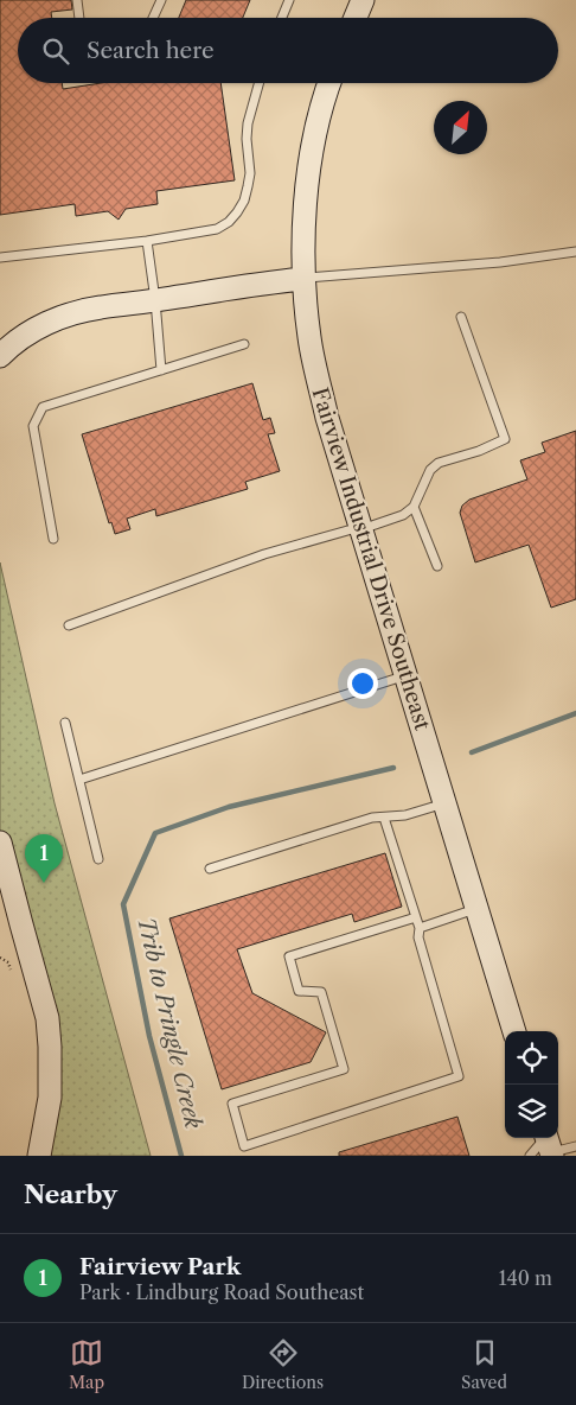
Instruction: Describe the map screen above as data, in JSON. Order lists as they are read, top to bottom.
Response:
{
  "streets": {
    "main road": ["Fairview Industrial Drive Southeast"]
  },
  "water": ["Trib to Pringle Creek"],
  "north": "top right",
  "page": {
    "search": "Search here",
    "pins": "1",
    "heading": "Nearby",
    "list": [
      {
        "mark": "1",
        "name": "Fairview Park",
        "note": "Park · Lindburg Road Southeast",
        "value": "140 m"
      }
    ],
    "nav": ["Map", "Directions", "Saved"]
  }
}
